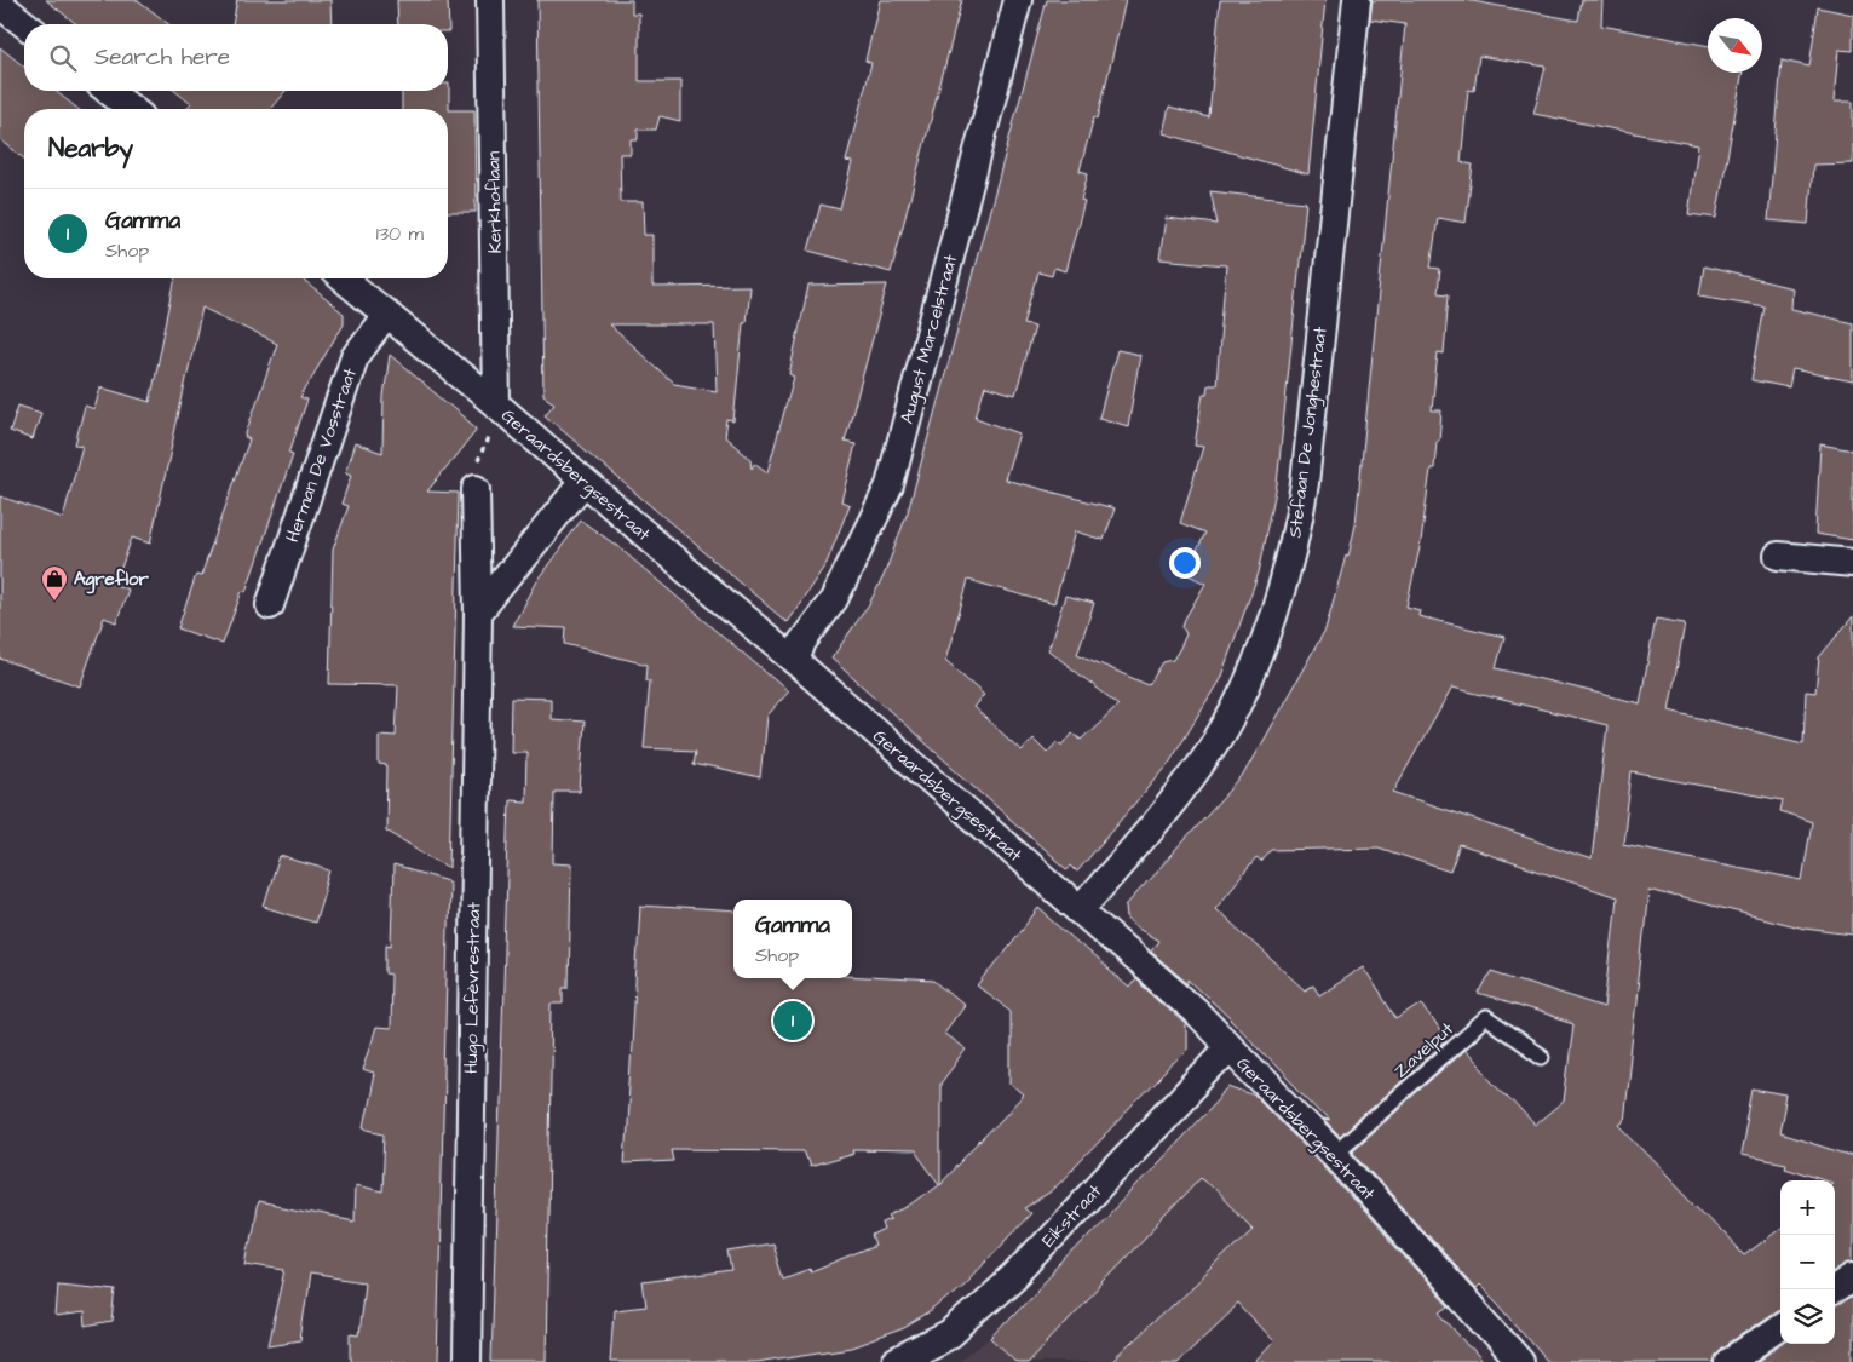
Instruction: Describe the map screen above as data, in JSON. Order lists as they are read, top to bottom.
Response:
{
  "streets": {
    "street": [
      "Kerkhoflaan",
      "August Marcelstraat",
      "Stefaan De Jonghestraat",
      "Herman De Vosstraat",
      "Geraardsbergsestraat",
      "Hugo Lefèvrestraat",
      "Eikstraat"
    ],
    "lane": ["Zavelput"]
  },
  "crossings": [
    ["Kerkhoflaan", "Geraardsbergsestraat"],
    ["August Marcelstraat", "Geraardsbergsestraat"],
    ["Stefaan De Jonghestraat", "Geraardsbergsestraat"],
    ["Herman De Vosstraat", "Geraardsbergsestraat"],
    ["Geraardsbergsestraat", "Zavelput"],
    ["Geraardsbergsestraat", "Eikstraat"]
  ],
  "places": {
    "shop": ["Agreflor"]
  },
  "north": "bottom right",
  "page": {
    "search": "Search here",
    "heading": "Nearby",
    "list": [
      {
        "mark": "1",
        "name": "Gamma",
        "note": "Shop",
        "value": "130 m"
      }
    ],
    "popup": ["Gamma", "Shop"],
    "pins": "1",
    "map_buttons": ["+", "−"]
  }
}
